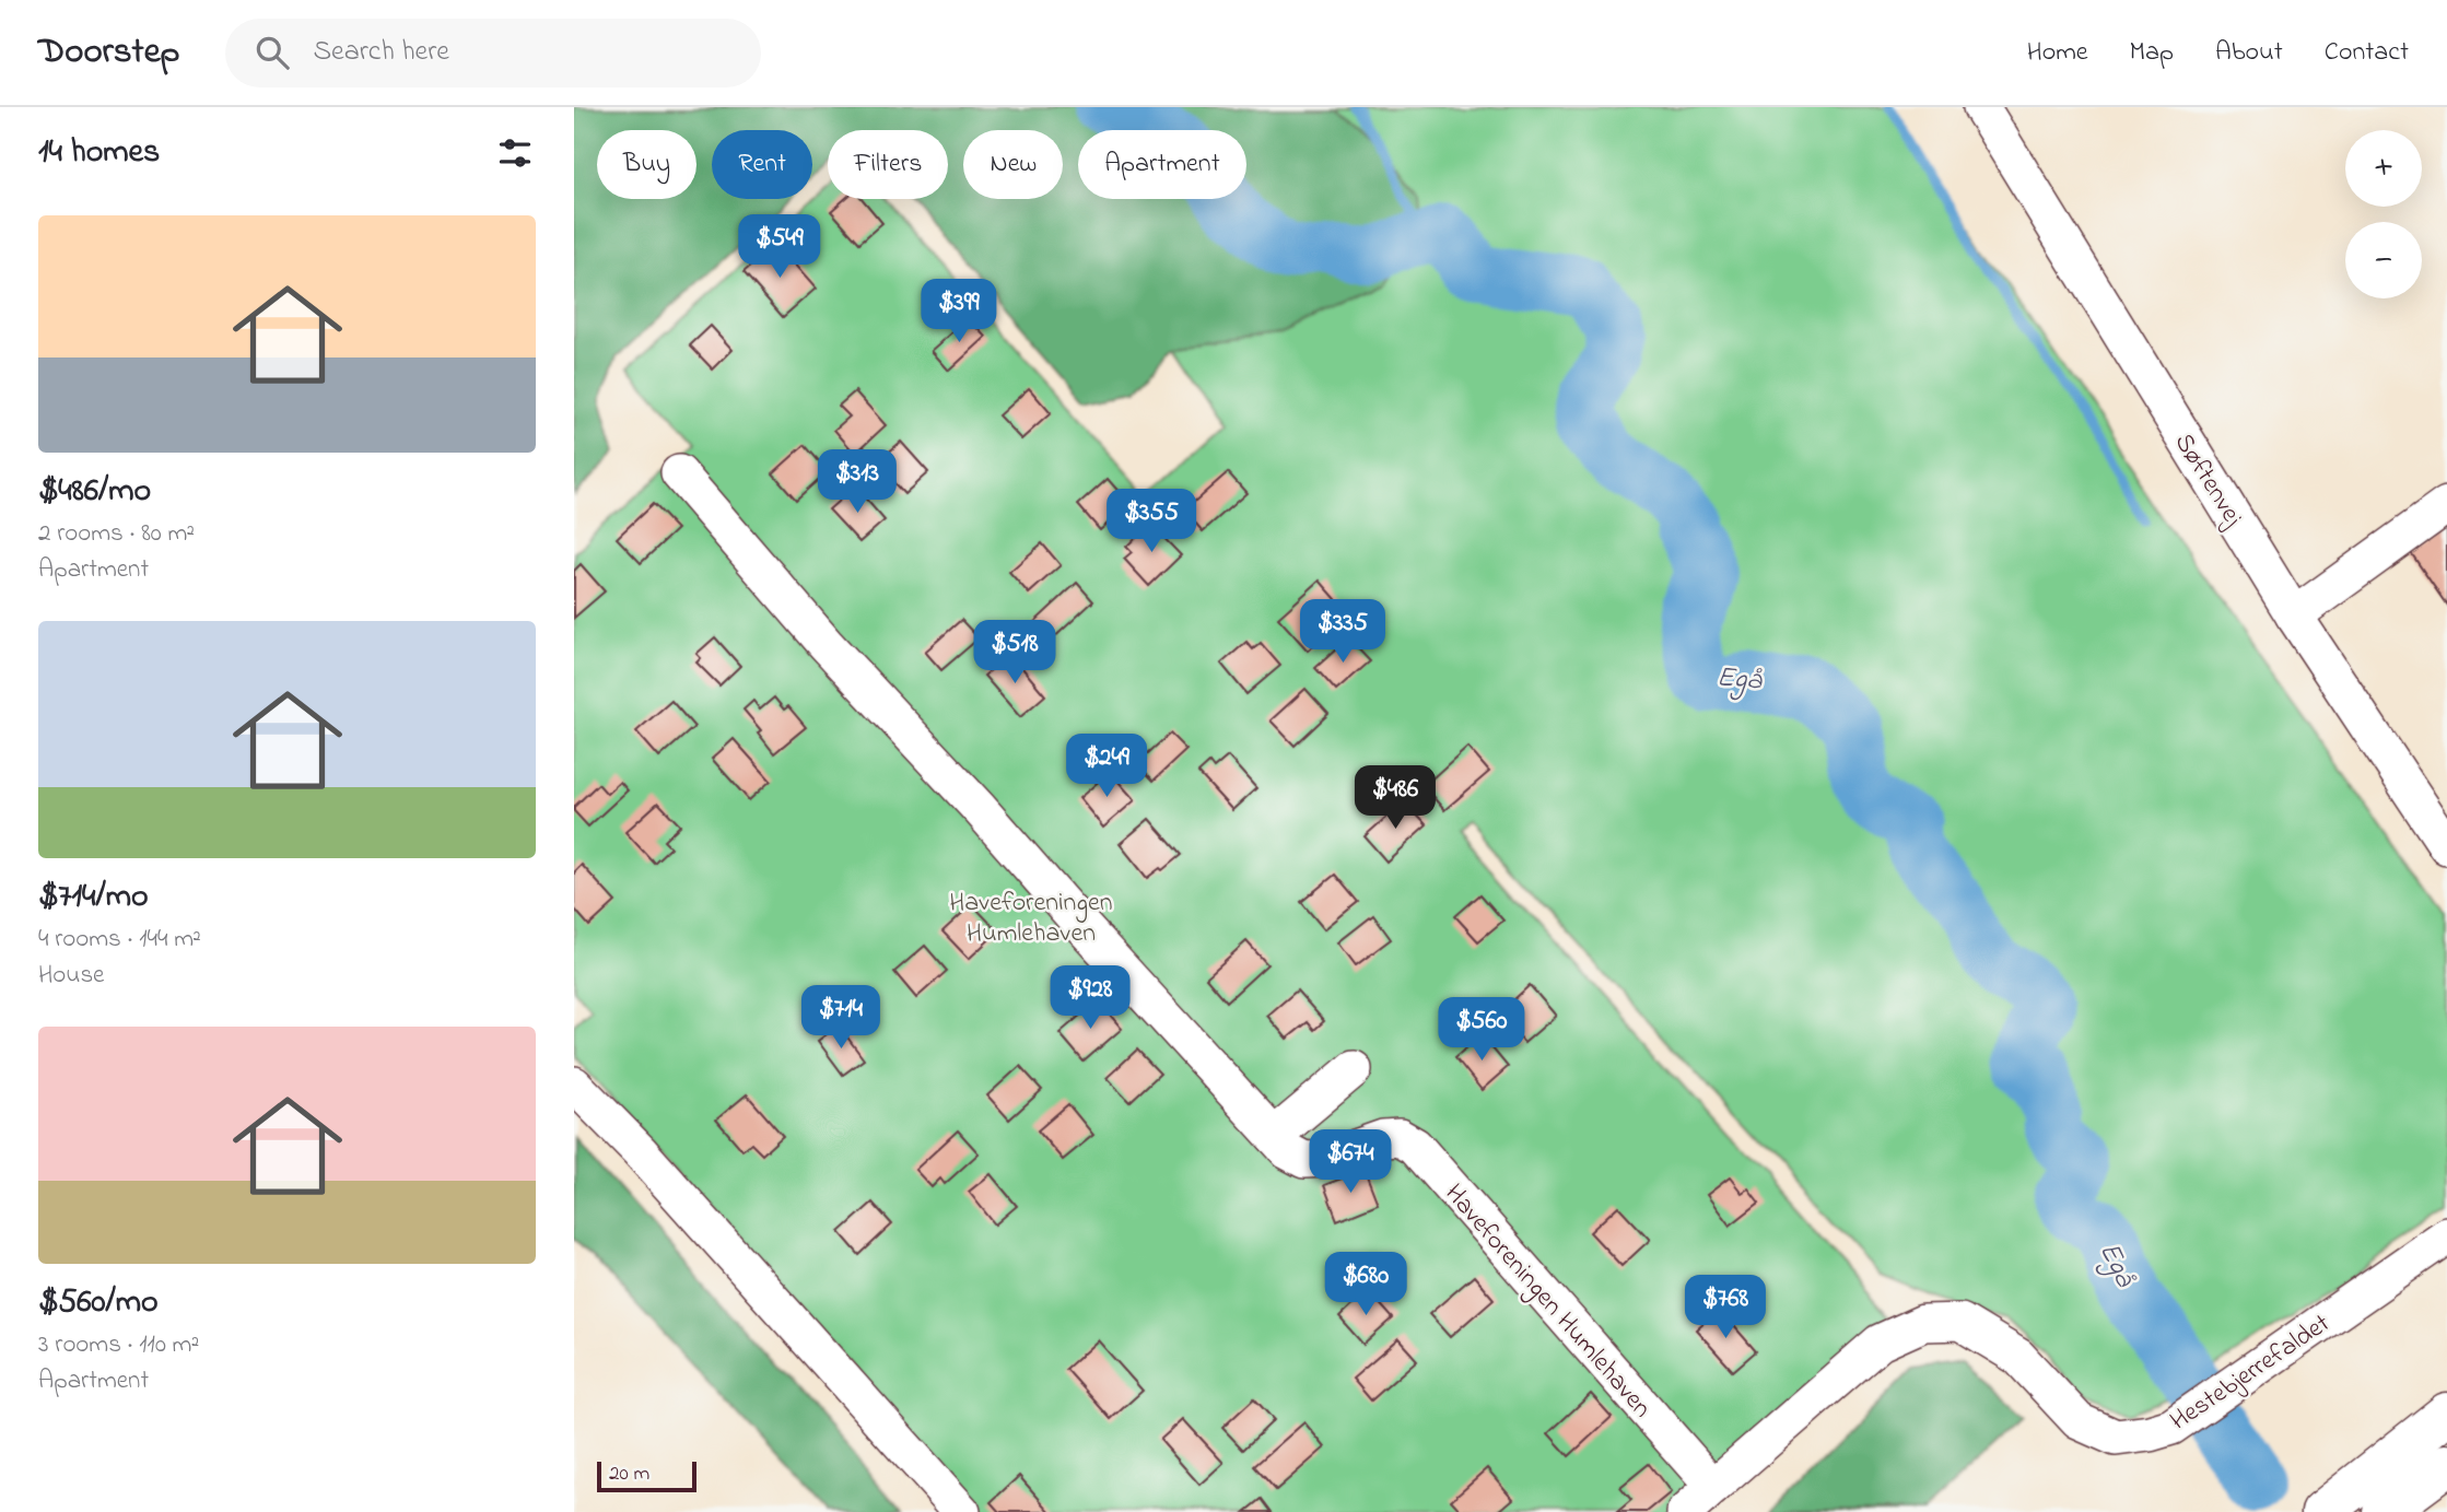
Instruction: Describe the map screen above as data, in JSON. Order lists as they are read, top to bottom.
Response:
{
  "streets": {
    "street": ["Søftenvej", "Haveforeningen Humlehaven", "Hestebjerrefaldet"]
  },
  "crossings": [
    ["Haveforeningen Humlehaven", "Hestebjerrefaldet"]
  ],
  "water": ["Egå"],
  "parks": ["Haveforeningen Humlehaven"],
  "scale_bar": "20 m",
  "page": {
    "header": "Doorstep",
    "search": "Search here",
    "nav": [
      "Home",
      "Map",
      "About",
      "Contact"
    ],
    "heading": "14 homes",
    "map_buttons": ["+", "−"],
    "chip": [
      "Buy",
      "Rent",
      "Filters",
      "New",
      "Apartment"
    ],
    "list": [
      {
        "name": "$486/mo",
        "note": "2 rooms · 80 m² · Apartment"
      },
      {
        "name": "$714/mo",
        "note": "4 rooms · 144 m² · House"
      },
      {
        "name": "$560/mo",
        "note": "3 rooms · 110 m² · Apartment"
      }
    ],
    "price": [
      "$549",
      "$399",
      "$313",
      "$355",
      "$335",
      "$518",
      "$249",
      "$486",
      "$928",
      "$714",
      "$560",
      "$674",
      "$680",
      "$768"
    ],
    "scale": "20 m"
  }
}
